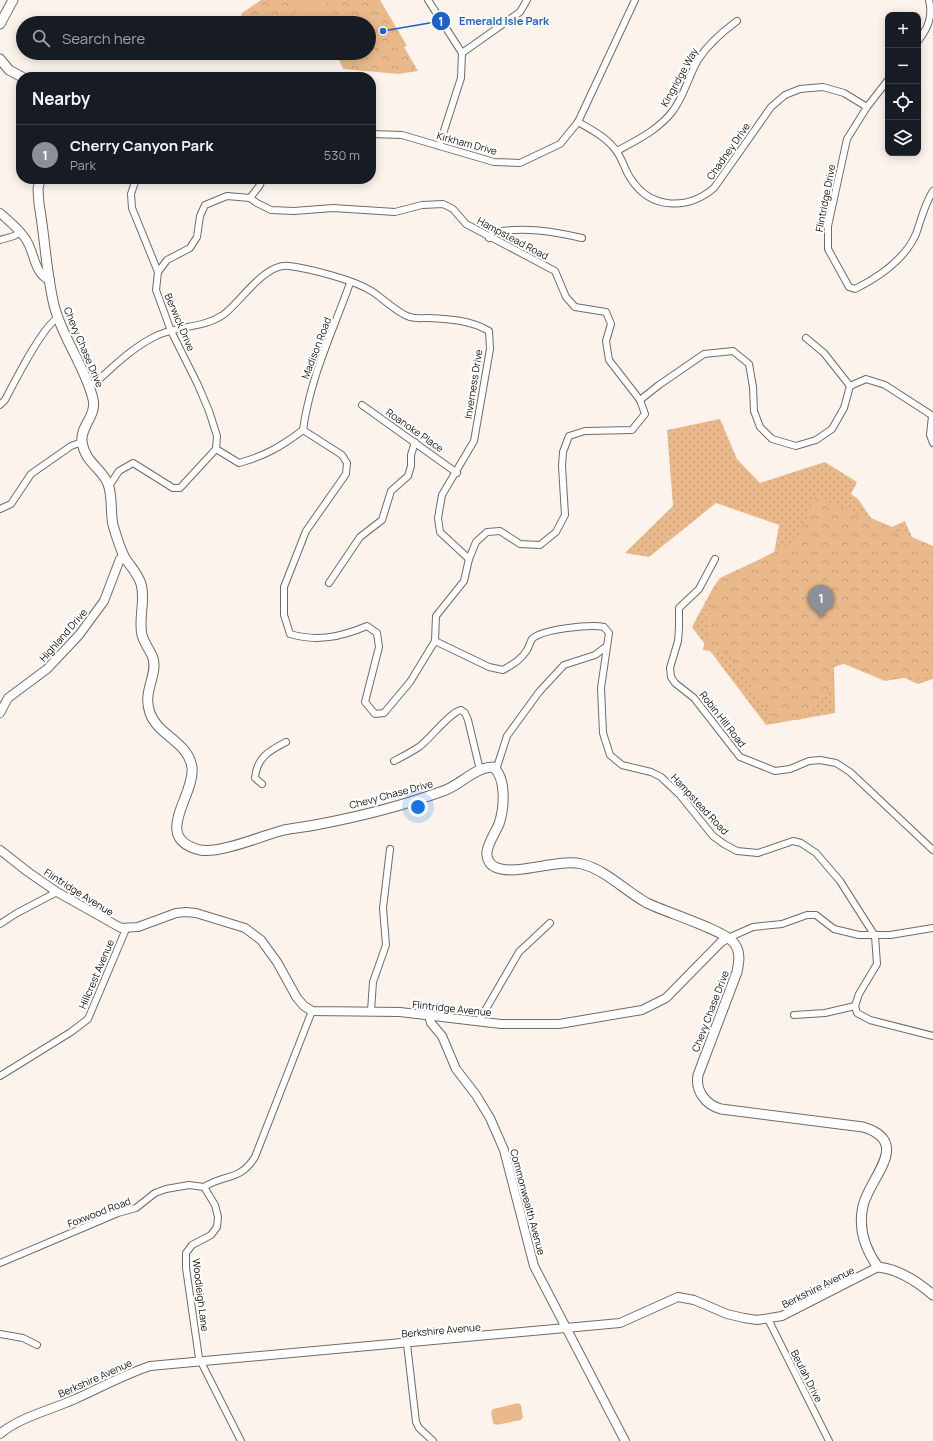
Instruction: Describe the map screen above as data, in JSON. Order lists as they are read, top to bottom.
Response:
{
  "streets": {
    "main road": ["Chevy Chase Drive"],
    "street": [
      "Kingridge Way",
      "Kirkham Drive",
      "Chadney Drive",
      "Flintridge Drive",
      "Hampstead Road",
      "Berwick Drive",
      "Madison Road",
      "Inverness Drive",
      "Roanoke Place",
      "Highland Drive",
      "Robin Hill Road",
      "Flintridge Avenue",
      "Hillcrest Avenue",
      "Commonwealth Avenue",
      "Foxwood Road",
      "Berkshire Avenue",
      "Woodleigh Lane",
      "Beulah Drive"
    ]
  },
  "crossings": [
    ["Kingridge Way", "Chadney Drive"],
    ["Kirkham Drive", "Chadney Drive"],
    ["Chadney Drive", "Flintridge Drive"],
    ["Hampstead Road", "Berwick Drive"],
    ["Hampstead Road", "Flintridge Avenue"],
    ["Berwick Drive", "Inverness Drive"],
    ["Chevy Chase Drive", "Inverness Drive"],
    ["Chevy Chase Drive", "Highland Drive"],
    ["Chevy Chase Drive", "Flintridge Avenue"],
    ["Chevy Chase Drive", "Berkshire Avenue"],
    ["Madison Road", "Inverness Drive"],
    ["Inverness Drive", "Roanoke Place"],
    ["Flintridge Avenue", "Hillcrest Avenue"],
    ["Flintridge Avenue", "Commonwealth Avenue"],
    ["Commonwealth Avenue", "Berkshire Avenue"],
    ["Foxwood Road", "Woodleigh Lane"],
    ["Berkshire Avenue", "Woodleigh Lane"],
    ["Berkshire Avenue", "Beulah Drive"]
  ],
  "places": ["Emerald Isle Park"],
  "page": {
    "map_buttons": ["+", "−"],
    "search": "Search here",
    "heading": "Nearby",
    "list": [
      {
        "mark": "1",
        "name": "Cherry Canyon Park",
        "note": "Park",
        "value": "530 m"
      }
    ],
    "pins": "1"
  }
}
